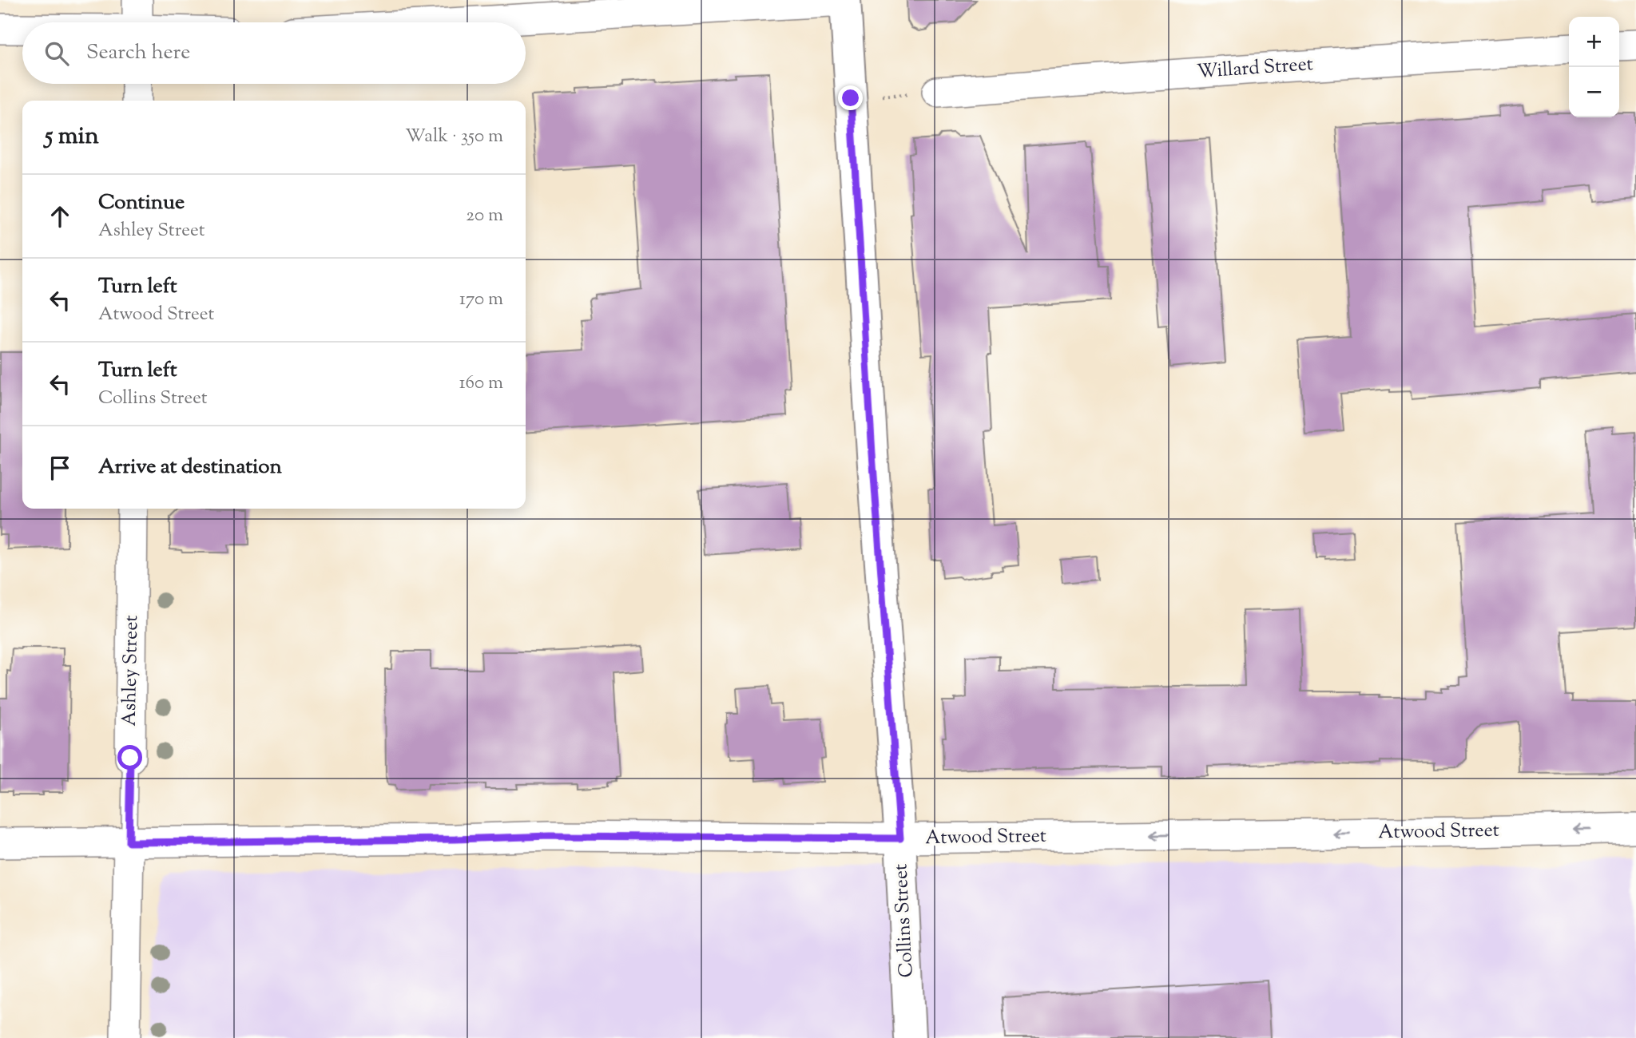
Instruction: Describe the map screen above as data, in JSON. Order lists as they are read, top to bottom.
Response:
{
  "streets": {
    "street": [
      "Willard Street",
      "Ashley Street",
      "Atwood Street",
      "Collins Street"
    ]
  },
  "crossings": [
    ["Ashley Street", "Atwood Street"],
    ["Atwood Street", "Collins Street"]
  ],
  "one_way": ["Atwood Street"],
  "page": {
    "map_buttons": ["+", "−"],
    "search": "Search here",
    "heading": ["5 min", "Walk · 350 m"],
    "list": [
      ["Continue", "Ashley Street", "20 m"],
      ["Turn left", "Atwood Street", "170 m"],
      ["Turn left", "Collins Street", "160 m"],
      "Arrive at destination"
    ]
  }
}
